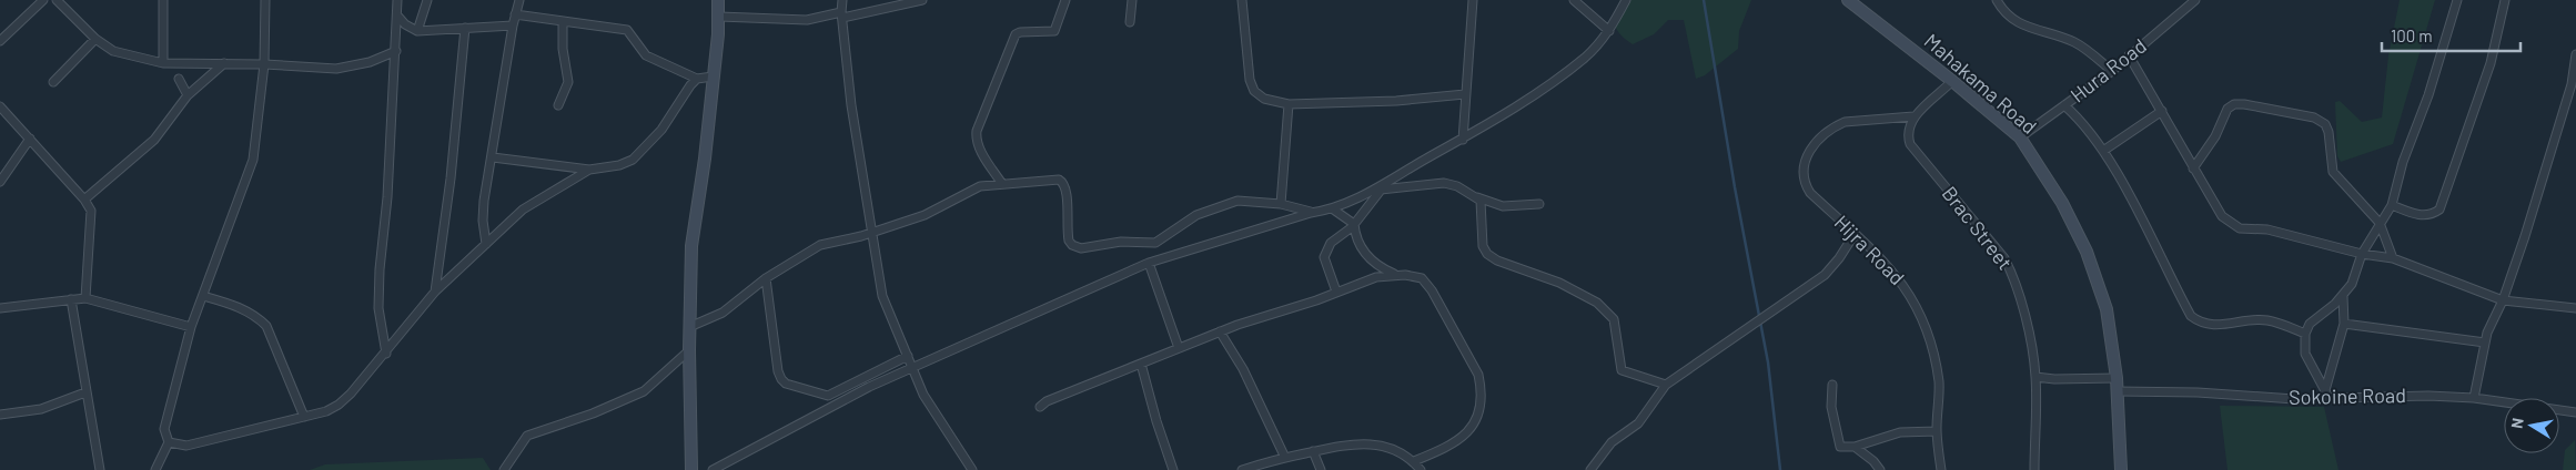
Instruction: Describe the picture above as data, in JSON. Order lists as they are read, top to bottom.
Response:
{
  "streets": {
    "street": [
      "Hura Road",
      "Mahakama Road",
      "Brac Street",
      "Hijra Road",
      "Sokoine Road"
    ]
  },
  "crossings": [
    ["Hura Road", "Mahakama Road"],
    ["Mahakama Road", "Sokoine Road"],
    ["Brac Street", "Hijra Road"]
  ],
  "scale_bar": "100 m",
  "north": "left"
}
